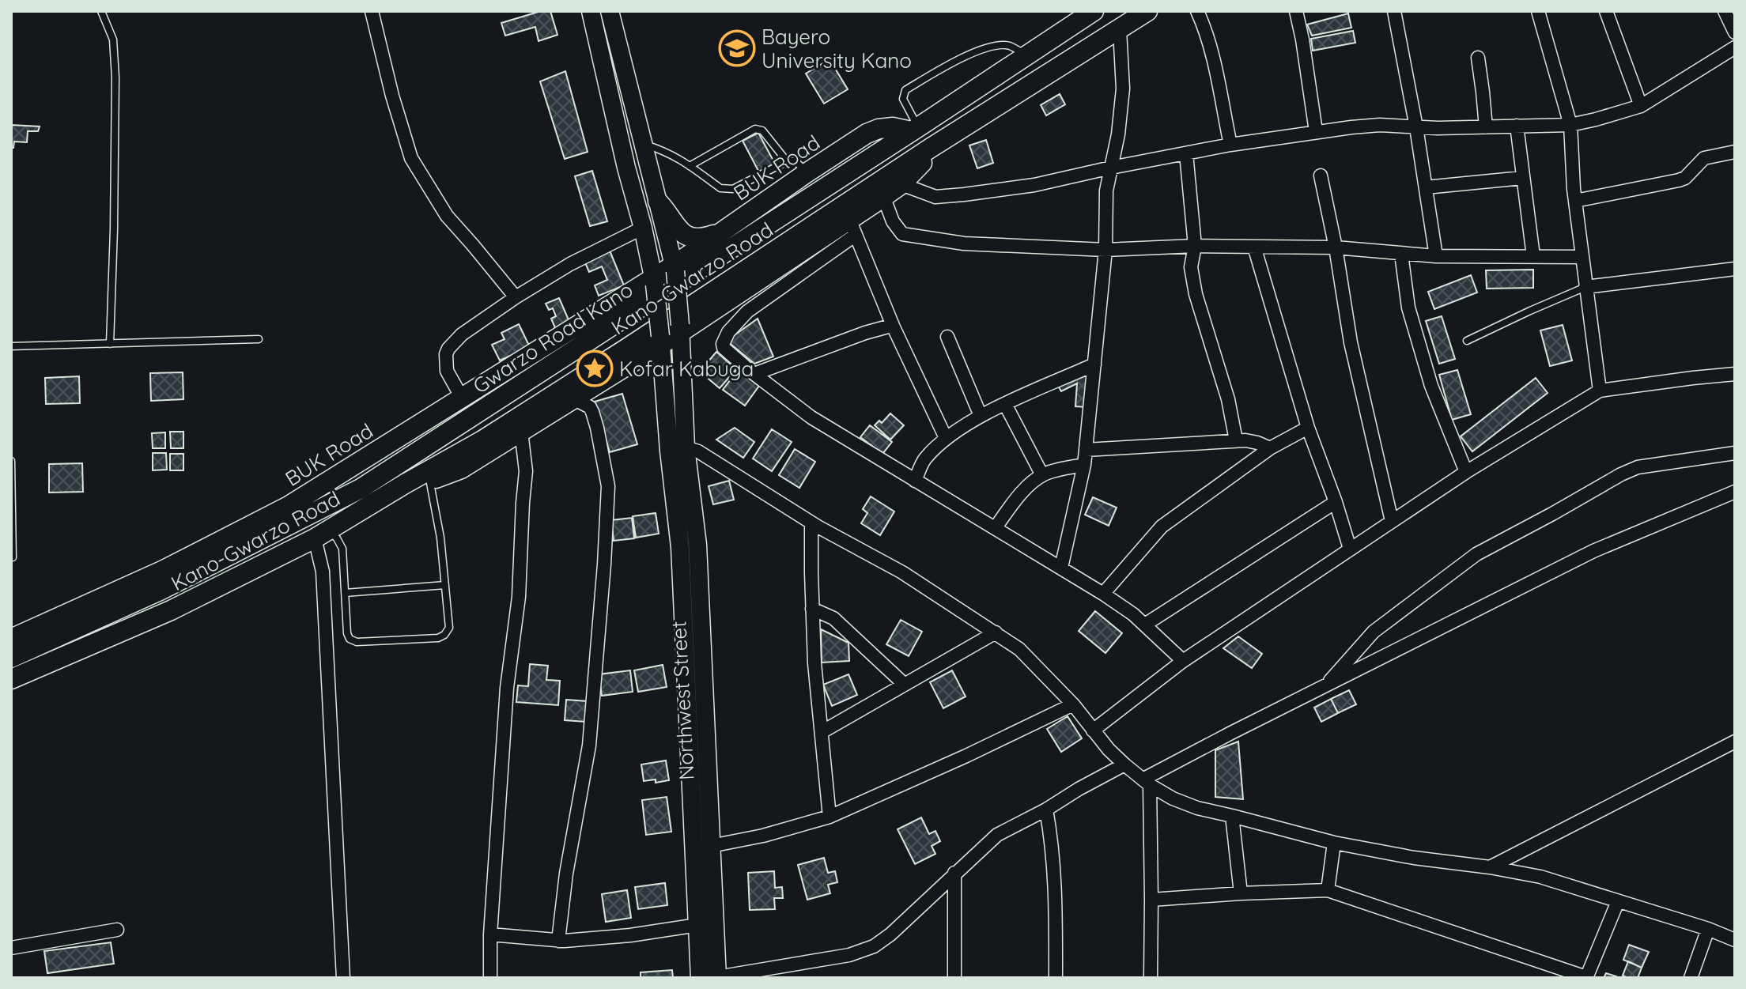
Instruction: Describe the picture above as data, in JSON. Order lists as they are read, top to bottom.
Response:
{
  "streets": {
    "main road": [
      "BUK Road",
      "Kano-Gwarzo Road",
      "Gwarzo Road Kano",
      "Northwest Street"
    ]
  },
  "crossings": [
    ["BUK Road", "Gwarzo Road Kano"]
  ],
  "places": {
    "school or university": ["Bayero University Kano"],
    "place": ["Kofar Kabuga"]
  }
}
